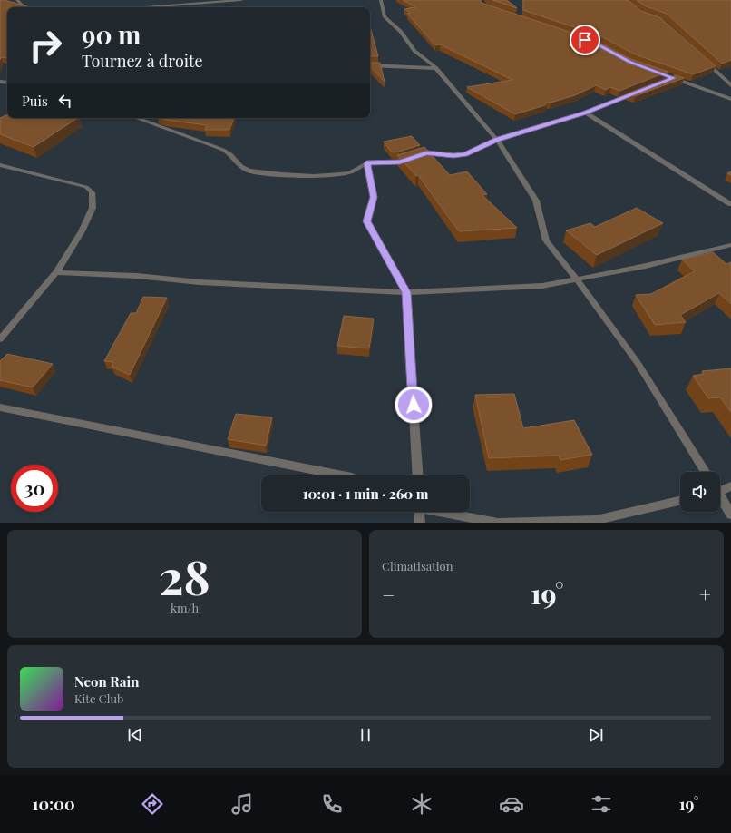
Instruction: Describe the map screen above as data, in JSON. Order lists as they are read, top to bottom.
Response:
{
  "page": {
    "turn": ["90 m", "Tournez à droite"],
    "then": "Puis",
    "limit": "30",
    "trip": "10:01 · 1 min · 260 m",
    "tile": [
      ["28", "km/h"],
      "Climatisation"
    ],
    "heat": ["−", "19°", "+"],
    "song": ["Neon Rain", "Kite Club"],
    "tabs": ["10:00", "19°"]
  }
}
